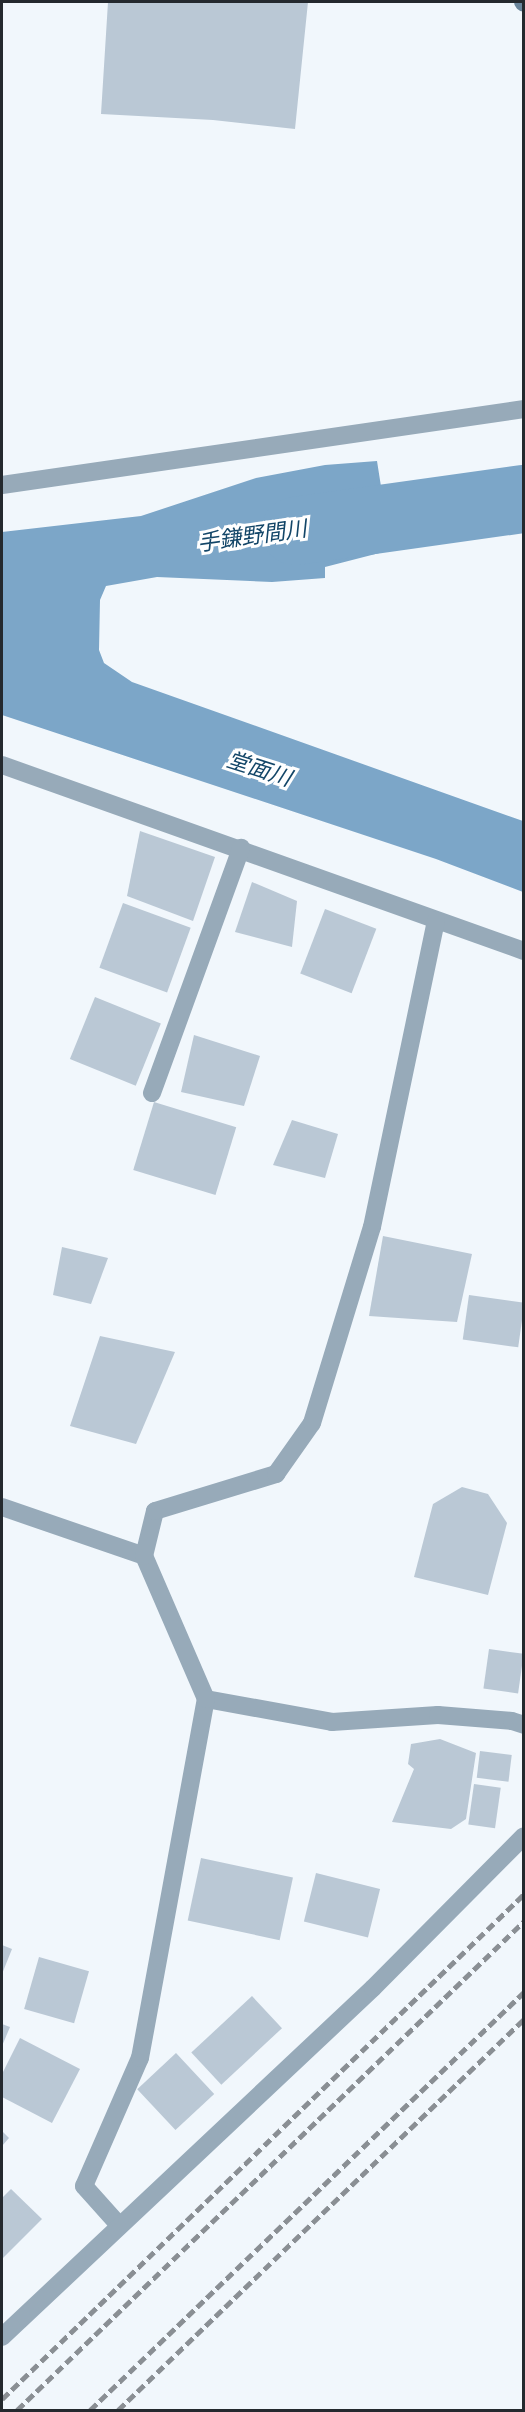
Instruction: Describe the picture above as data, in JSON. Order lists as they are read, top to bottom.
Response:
{
  "water": ["手鎌野間川", "堂面川"]
}
